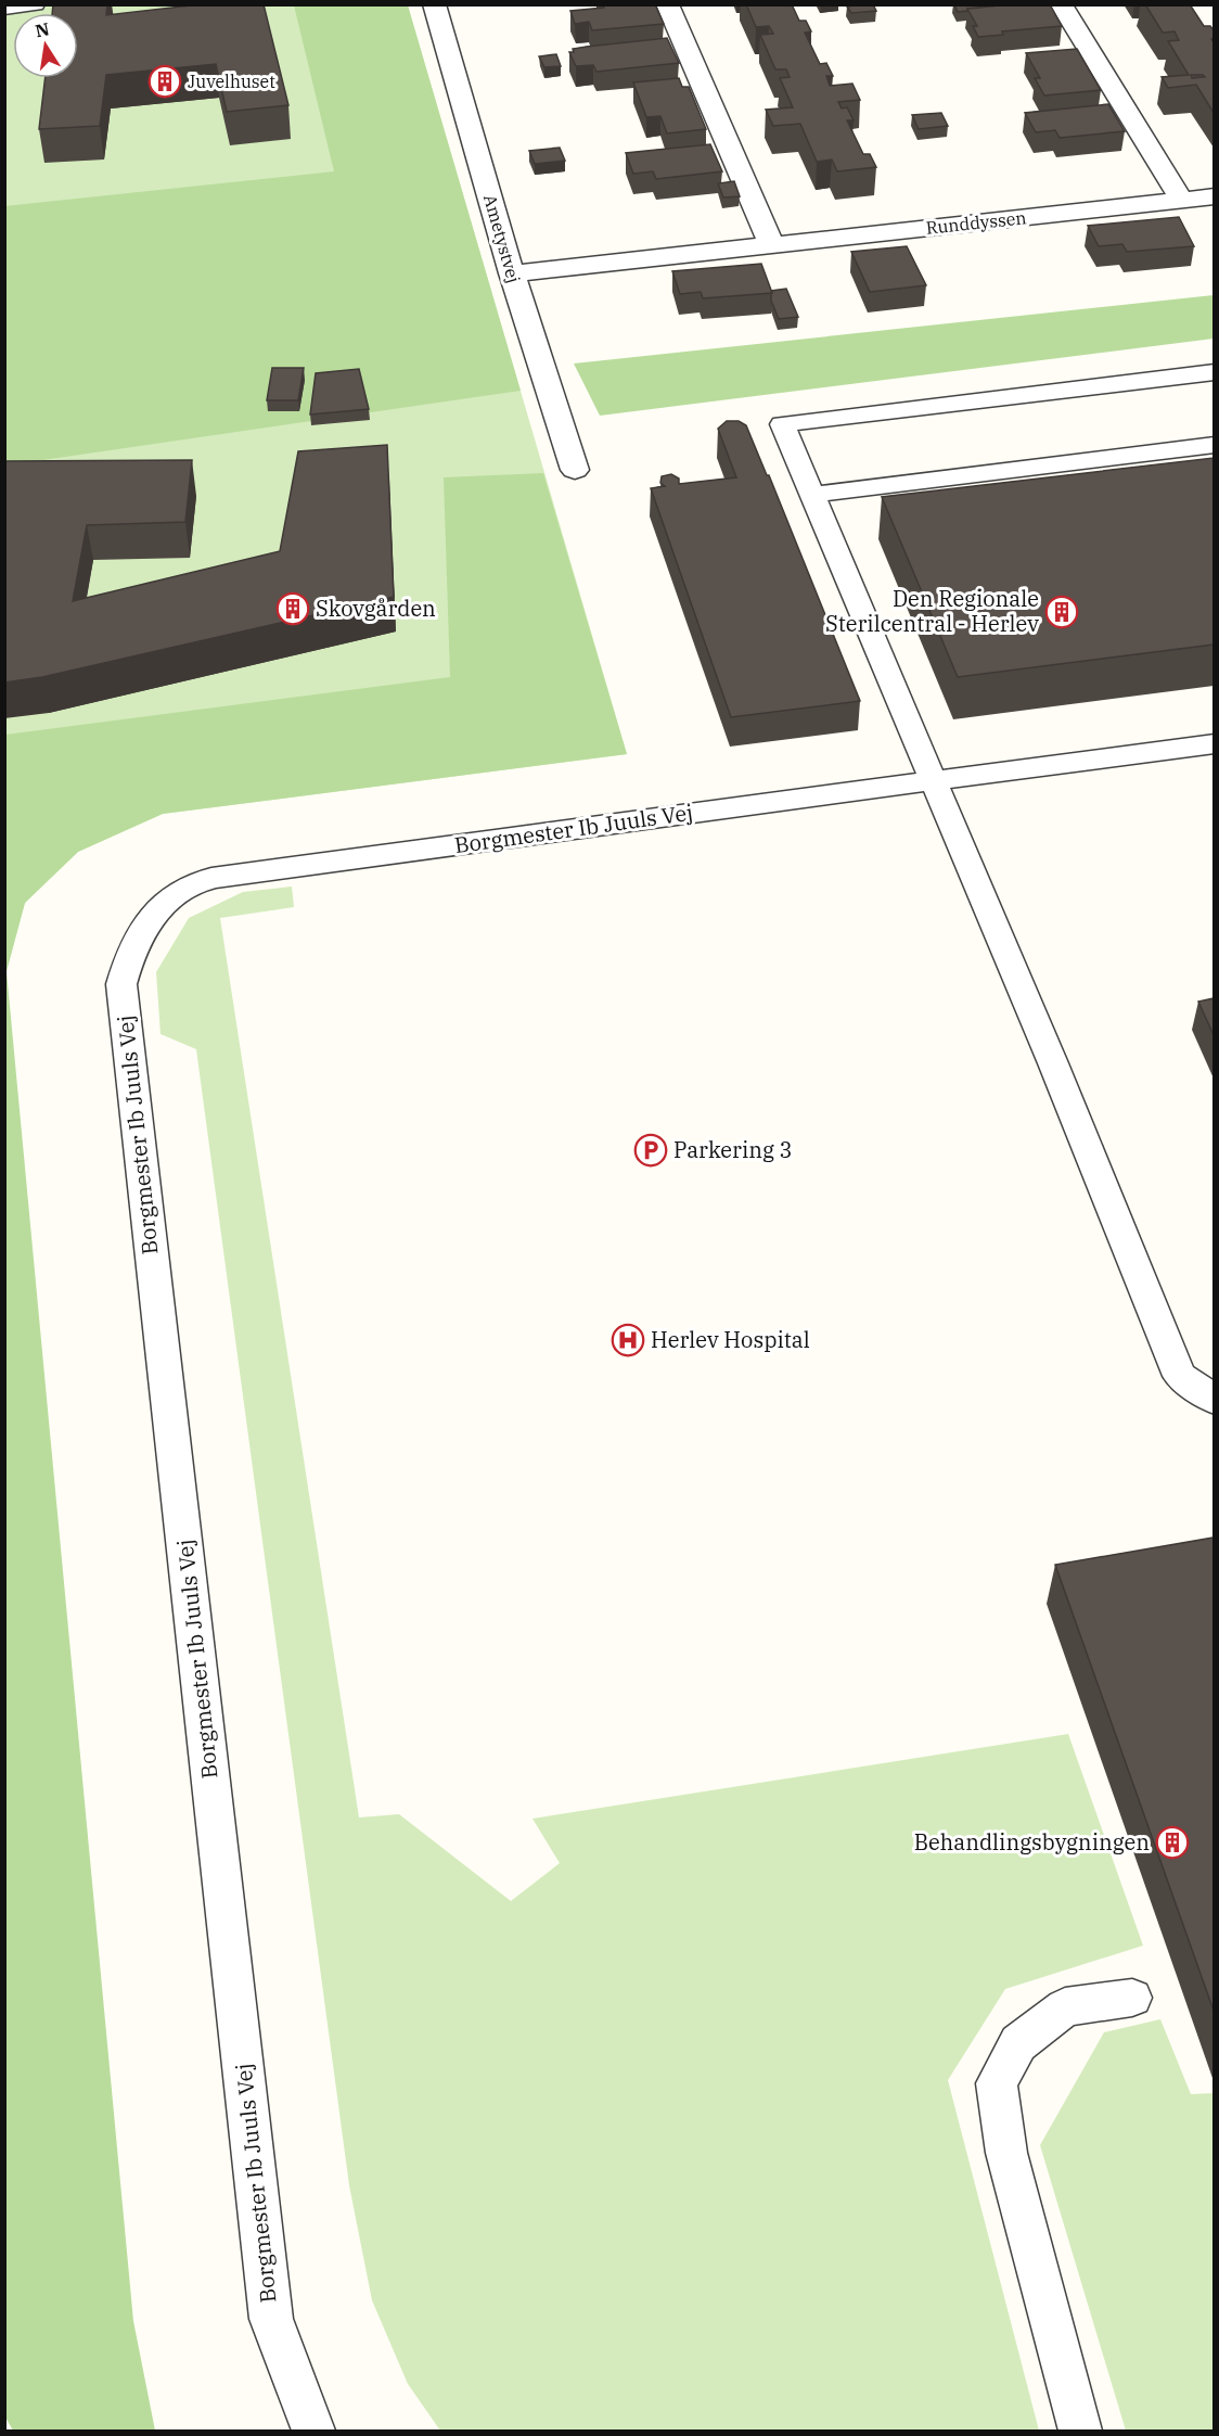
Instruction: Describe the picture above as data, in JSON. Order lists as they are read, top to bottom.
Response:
{
  "streets": {
    "street": ["Runddyssen", "Ametystvej"],
    "lane": ["Borgmester Ib Juuls Vej"]
  },
  "crossings": [
    ["Runddyssen", "Ametystvej"]
  ],
  "places": {
    "building": [
      "Juvelhuset",
      "Skovgården",
      "Den Regionale Sterilcentral - Herlev",
      "Behandlingsbygningen"
    ],
    "parking": ["Parkering 3"],
    "hospital": ["Herlev Hospital"]
  },
  "north": "top"
}
